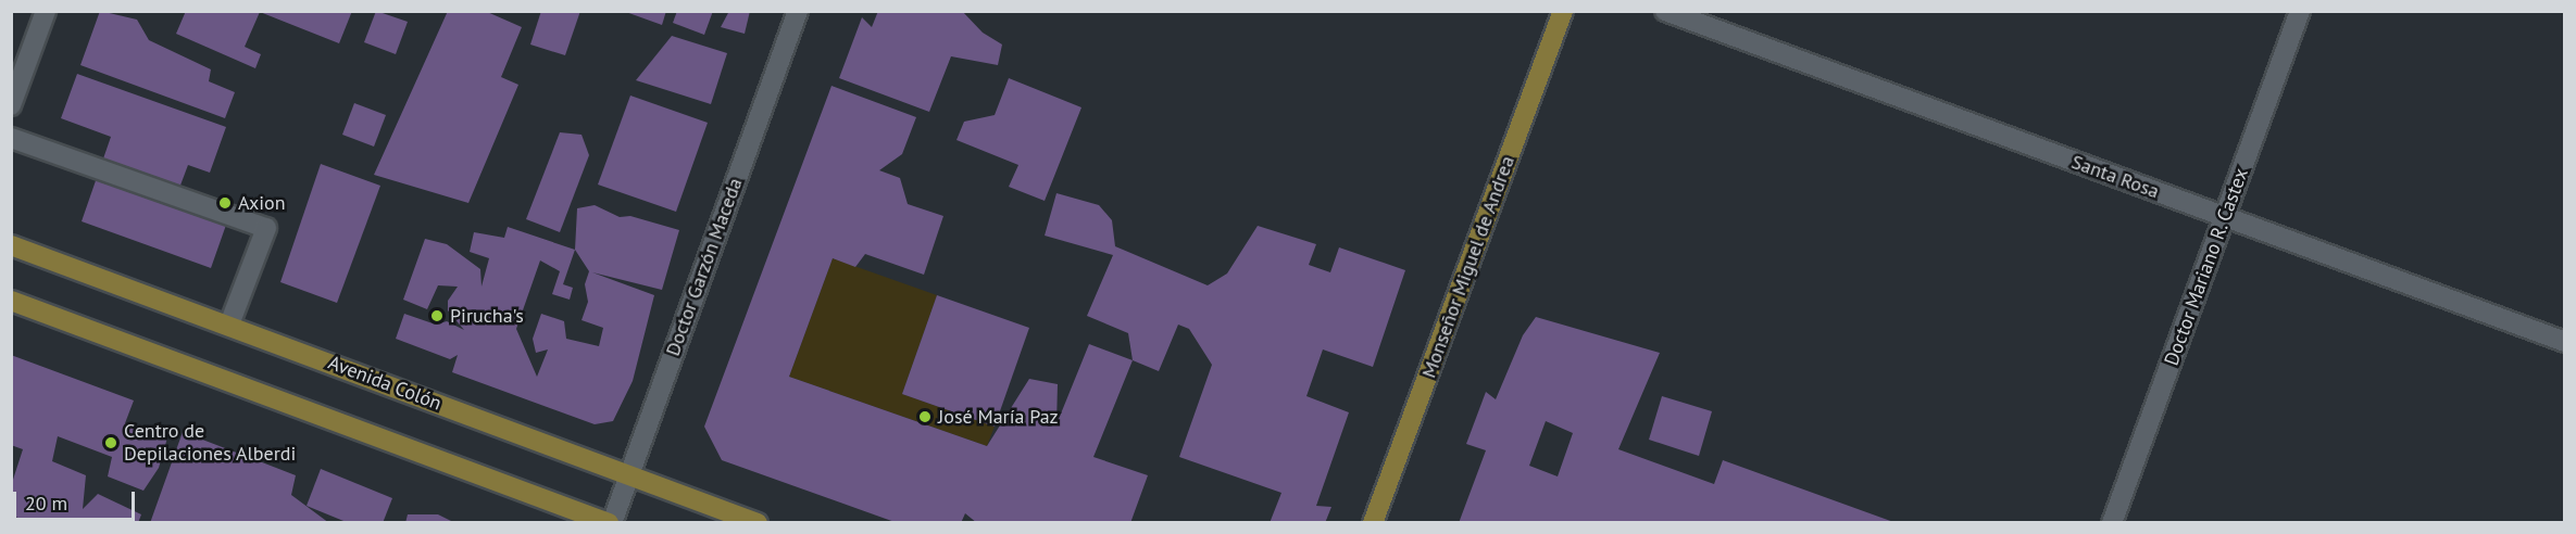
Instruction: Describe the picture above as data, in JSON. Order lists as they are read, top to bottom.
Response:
{
  "streets": {
    "main road": ["Monseñor Miguel de Andrea", "Avenida Colón"],
    "street": ["Santa Rosa", "Doctor Garzón Maceda", "Doctor Mariano R. Castex"]
  },
  "crossings": [
    ["Santa Rosa", "Doctor Mariano R. Castex"],
    ["Doctor Garzón Maceda", "Avenida Colón"]
  ],
  "places": [
    "Axion",
    "Pirucha's",
    "José María Paz",
    "Centro de Depilaciones Alberdi"
  ],
  "scale_bar": "20 m"
}
